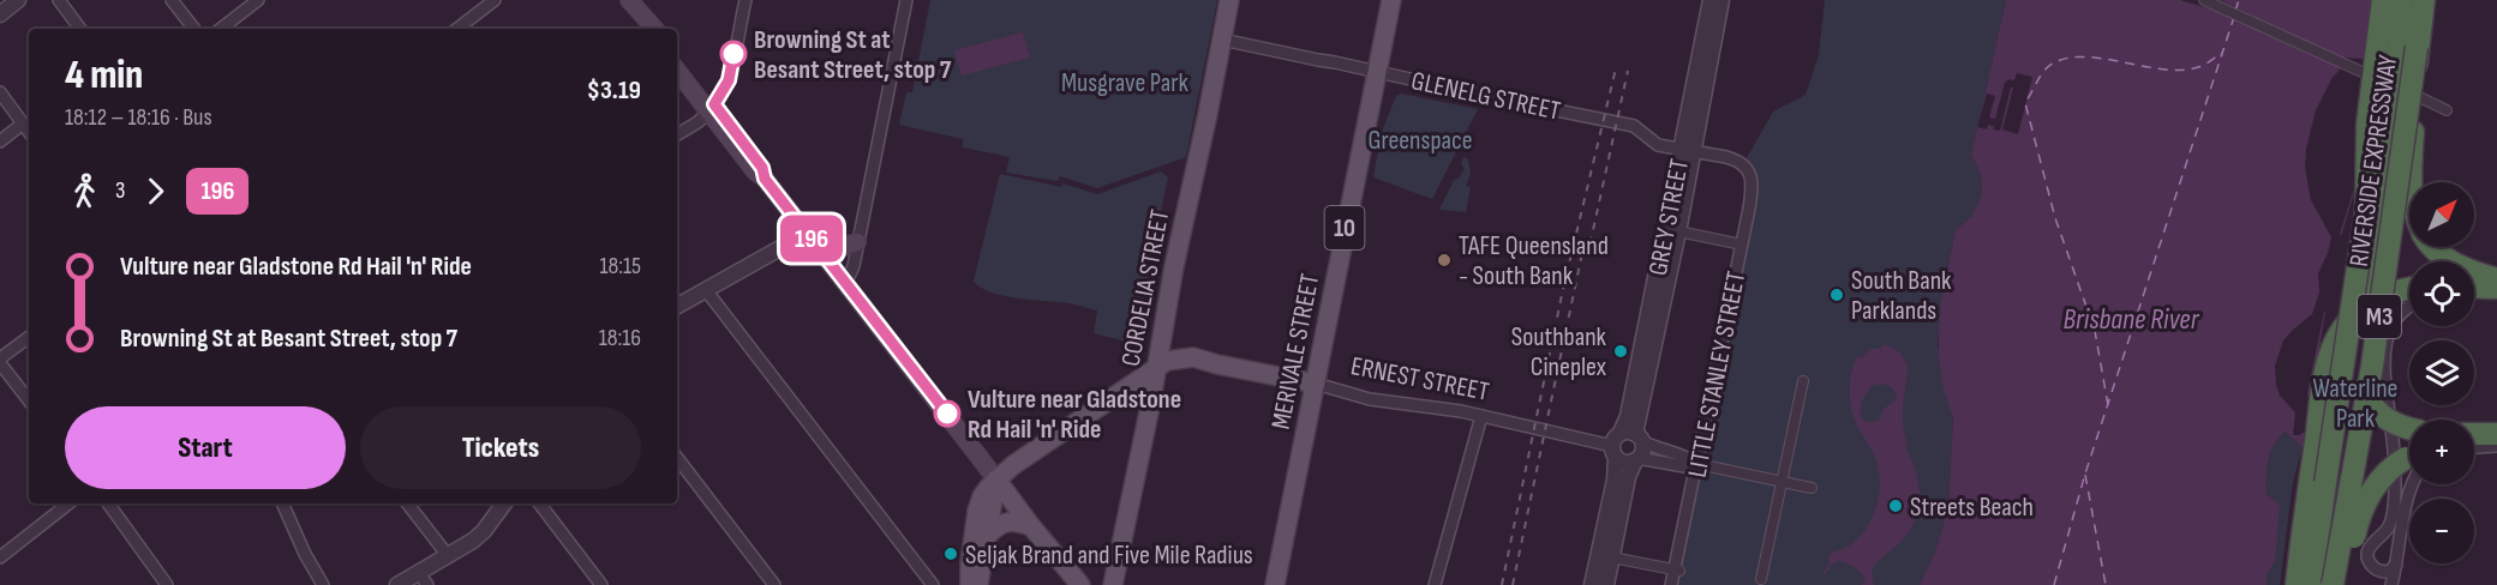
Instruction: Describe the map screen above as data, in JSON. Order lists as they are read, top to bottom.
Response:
{
  "streets": {
    "highway": ["RIVERSIDE EXPRESSWAY", "M3"],
    "main road": [
      "10",
      "CORDELIA STREET",
      "MERIVALE STREET",
      "ERNEST STREET"
    ],
    "street": ["GLENELG STREET", "GREY STREET", "LITTLE STANLEY STREET"]
  },
  "crossings": [
    ["GLENELG STREET", "GREY STREET"],
    ["GLENELG STREET", "CORDELIA STREET"],
    ["GLENELG STREET", "MERIVALE STREET"],
    ["GLENELG STREET", "LITTLE STANLEY STREET"],
    ["RIVERSIDE EXPRESSWAY", "M3"],
    ["GREY STREET", "ERNEST STREET"],
    ["CORDELIA STREET", "ERNEST STREET"],
    ["MERIVALE STREET", "ERNEST STREET"],
    ["LITTLE STANLEY STREET", "ERNEST STREET"]
  ],
  "water": ["Brisbane River"],
  "parks": ["Musgrave Park", "Greenspace", "Waterline Park"],
  "places": [
    "Browning St at Besant Street, stop 7",
    "TAFE Queensland - South Bank",
    "South Bank Parklands",
    "Southbank Cineplex",
    "Vulture near Gladstone Rd Hail 'n' Ride",
    "Streets Beach",
    "Seljak Brand and Five Mile Radius"
  ],
  "lines": ["bus line 196"],
  "north": "top right",
  "page": {
    "on_map": "196",
    "heading": ["4 min", "18:12 – 18:16 · Bus", "$3.19"],
    "legs": ["3", "196"],
    "map_buttons": ["+", "−"],
    "list": [
      {
        "name": "Vulture near Gladstone Rd Hail 'n' Ride",
        "value": "18:15"
      },
      {
        "name": "Browning St at Besant Street, stop 7",
        "value": "18:16"
      }
    ],
    "buttons": ["Start", "Tickets"]
  }
}
